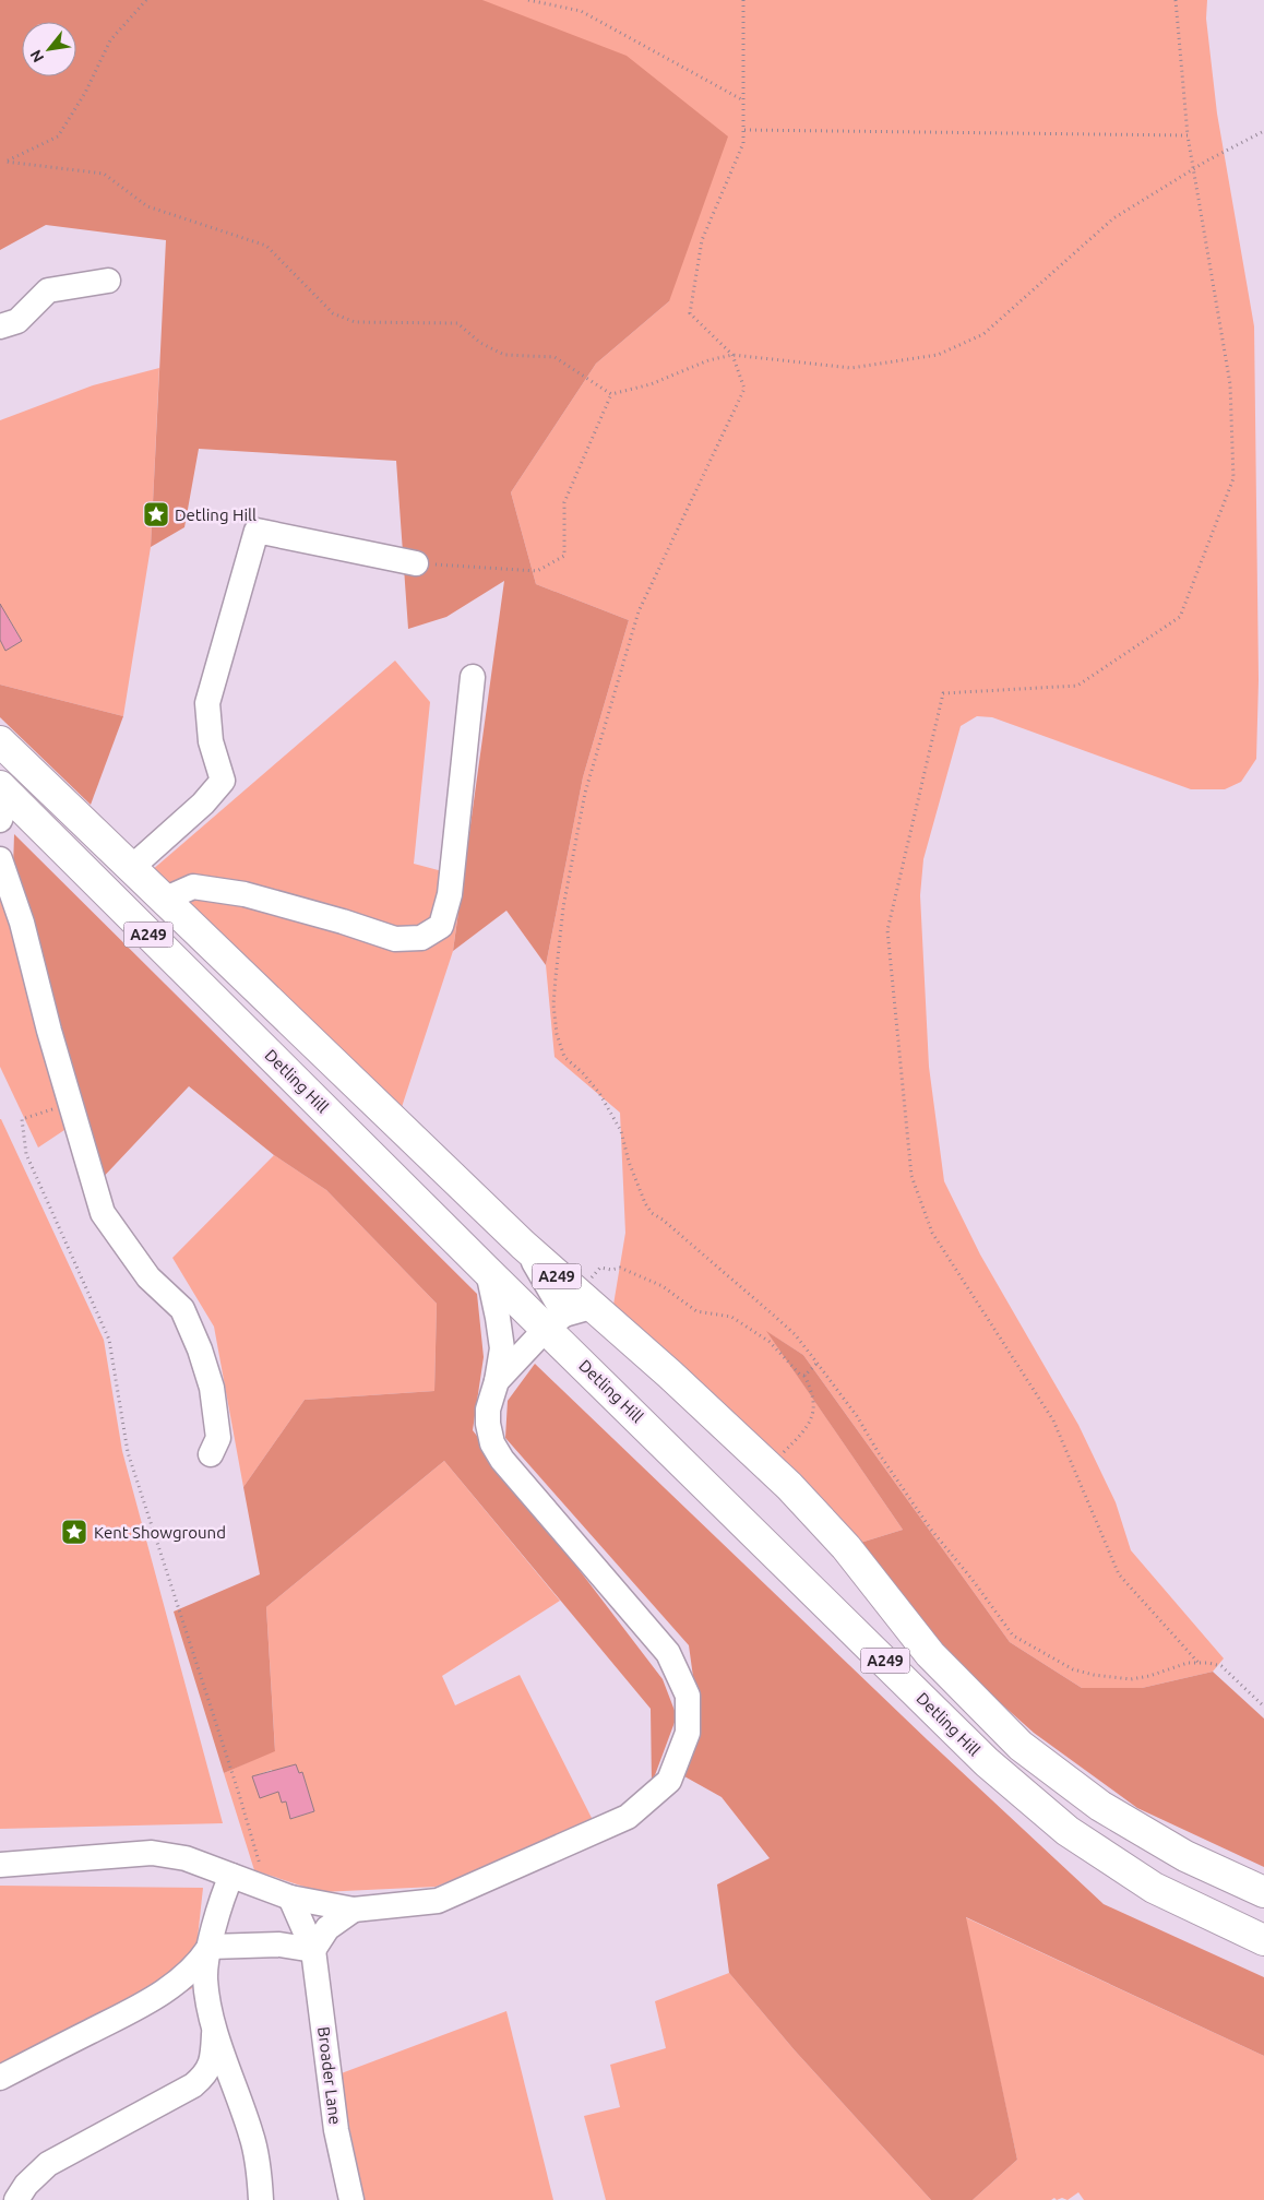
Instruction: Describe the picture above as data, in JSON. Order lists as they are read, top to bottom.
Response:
{
  "streets": {
    "highway": ["A249", "Detling Hill"],
    "street": ["Broader Lane"]
  },
  "places": {
    "place": ["Detling Hill", "Kent Showground"]
  },
  "north": "bottom left"
}
